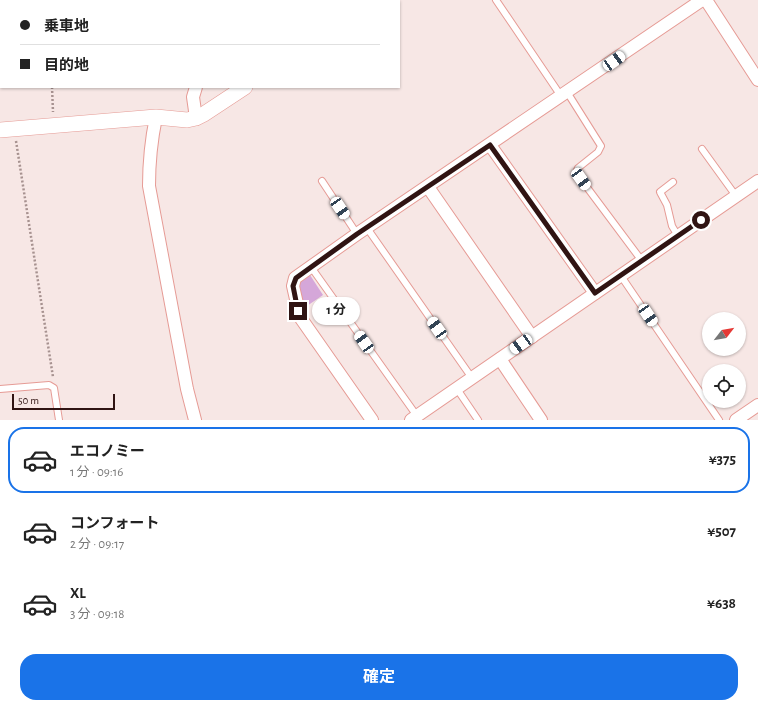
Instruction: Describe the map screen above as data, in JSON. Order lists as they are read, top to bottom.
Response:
{
  "scale_bar": "50 m",
  "north": "top right",
  "page": {
    "banner": ["乗車地", "目的地"],
    "bubble": "1 分",
    "scale": "50 m",
    "list": [
      {
        "name": "エコノミー",
        "note": "1 分 · 09:16",
        "value": "¥375"
      },
      {
        "name": "コンフォート",
        "note": "2 分 · 09:17",
        "value": "¥507"
      },
      {
        "name": "XL",
        "note": "3 分 · 09:18",
        "value": "¥638"
      }
    ],
    "buttons": "確定"
  }
}
